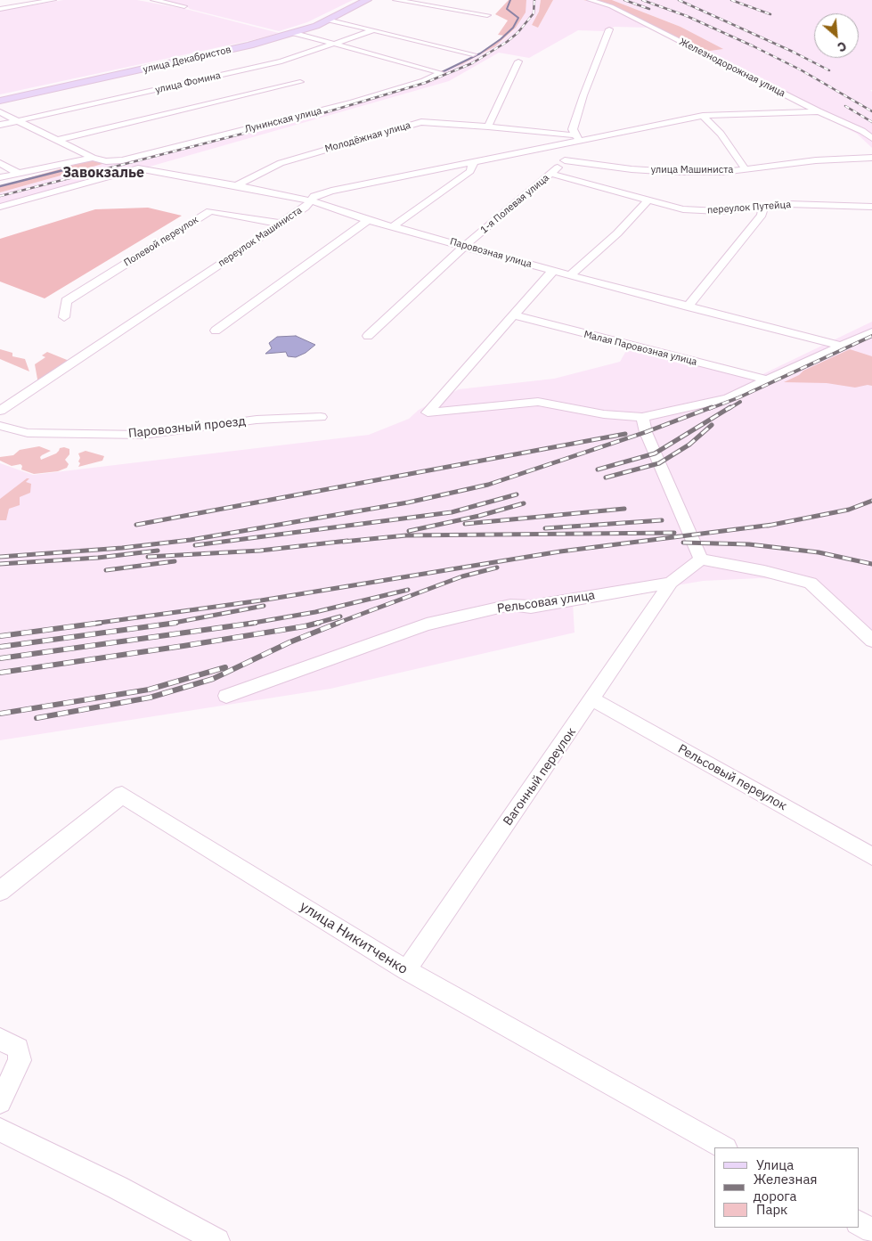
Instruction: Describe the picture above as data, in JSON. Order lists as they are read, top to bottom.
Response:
{
  "streets": {
    "street": [
      "улица Декабристов",
      "Железнодорожная улица",
      "улица Фомина",
      "Лунинская улица",
      "Молодёжная улица",
      "улица Машиниста",
      "1-я Полевая улица",
      "переулок Путейца",
      "переулок Машиниста",
      "Полевой переулок",
      "Паровозная улица",
      "Малая Паровозная улица",
      "Паровозный проезд",
      "Рельсовая улица",
      "Вагонный переулок",
      "Рельсовый переулок",
      "улица Никитченко"
    ]
  },
  "crossings": [
    ["Железнодорожная улица", "переулок Машиниста"],
    ["улица Фомина", "Лунинская улица"],
    ["Молодёжная улица", "1-я Полевая улица"],
    ["Молодёжная улица", "переулок Машиниста"],
    ["Молодёжная улица", "Паровозная улица"],
    ["улица Машиниста", "1-я Полевая улица"],
    ["1-я Полевая улица", "переулок Путейца"],
    ["1-я Полевая улица", "переулок Машиниста"],
    ["1-я Полевая улица", "Паровозная улица"],
    ["переулок Машиниста", "Полевой переулок"],
    ["переулок Машиниста", "Паровозная улица"],
    ["Рельсовая улица", "Вагонный переулок"],
    ["Вагонный переулок", "Рельсовый переулок"],
    ["Вагонный переулок", "улица Никитченко"]
  ],
  "districts": ["Завокзалье"],
  "legend": ["Улица", "Железная дорога", "Парк"],
  "north": "bottom right"
}
